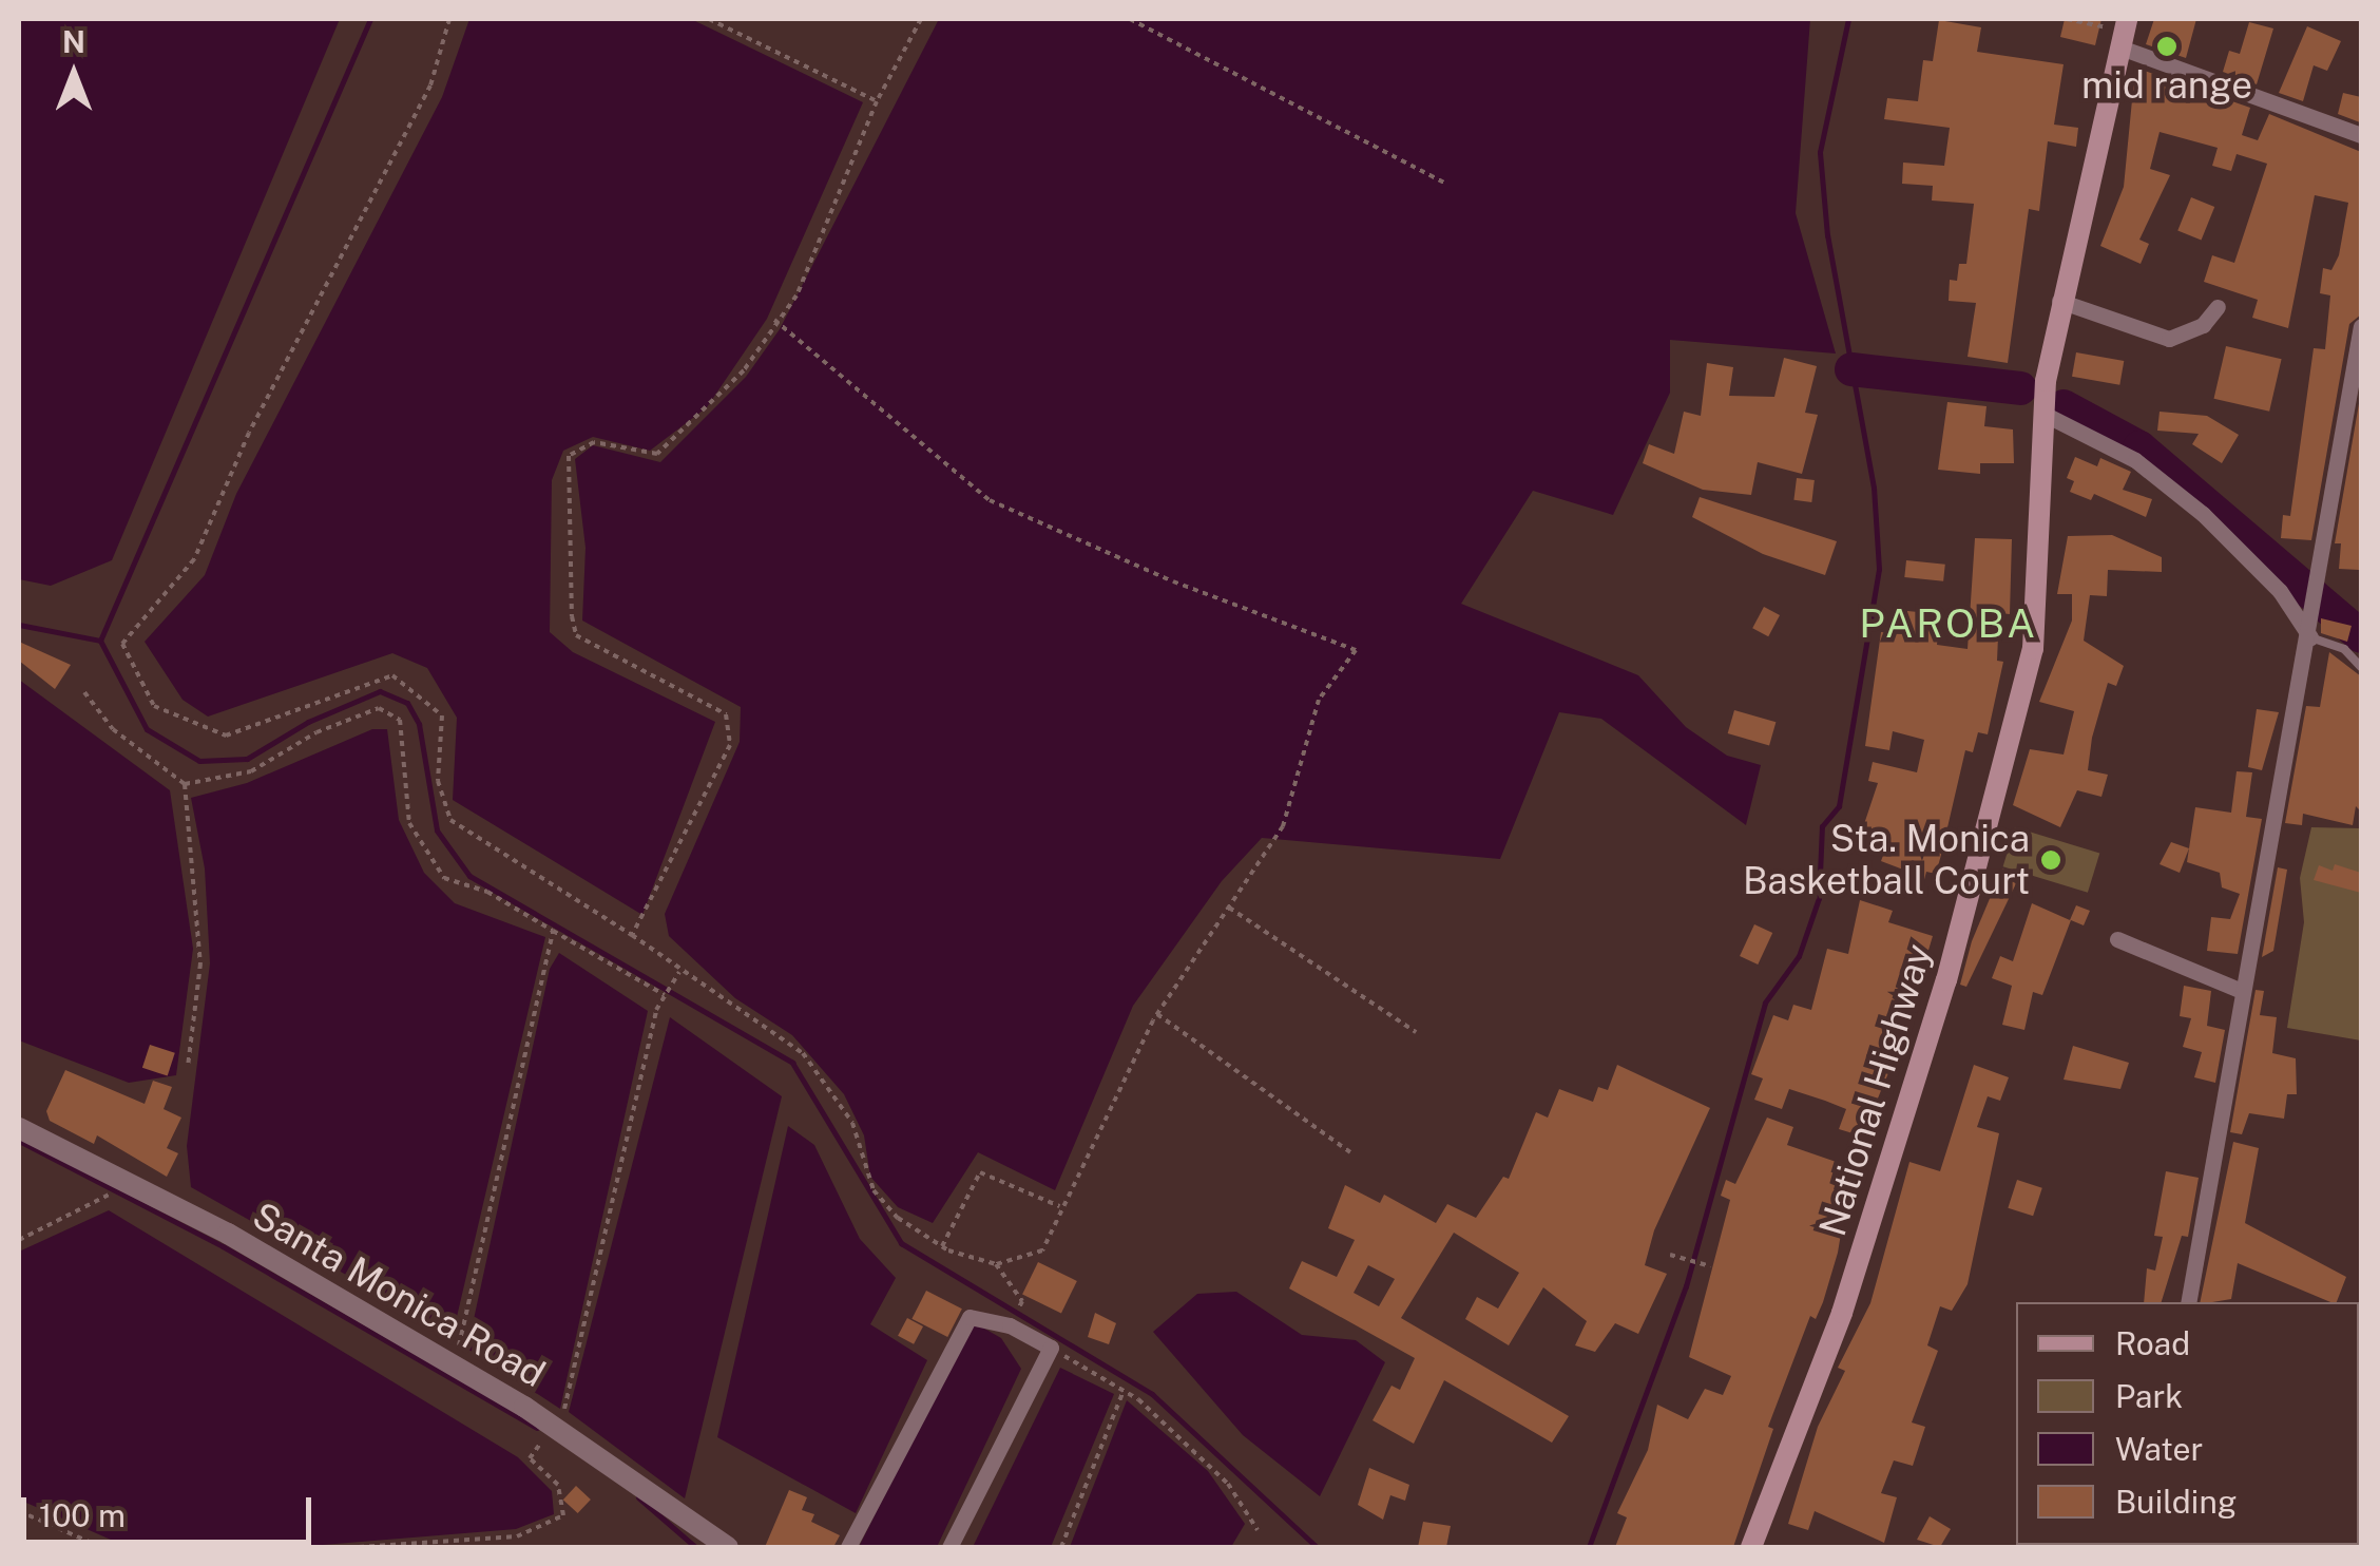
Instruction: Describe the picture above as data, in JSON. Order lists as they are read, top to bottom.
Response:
{
  "streets": {
    "main road": ["National Highway"],
    "street": ["Santa Monica Road"]
  },
  "districts": ["PAROBA"],
  "places": ["mid range", "Sta. Monica Basketball Court"],
  "legend": [
    "Road",
    "Park",
    "Water",
    "Building"
  ],
  "scale_bar": "100 m",
  "north": "top"
}
